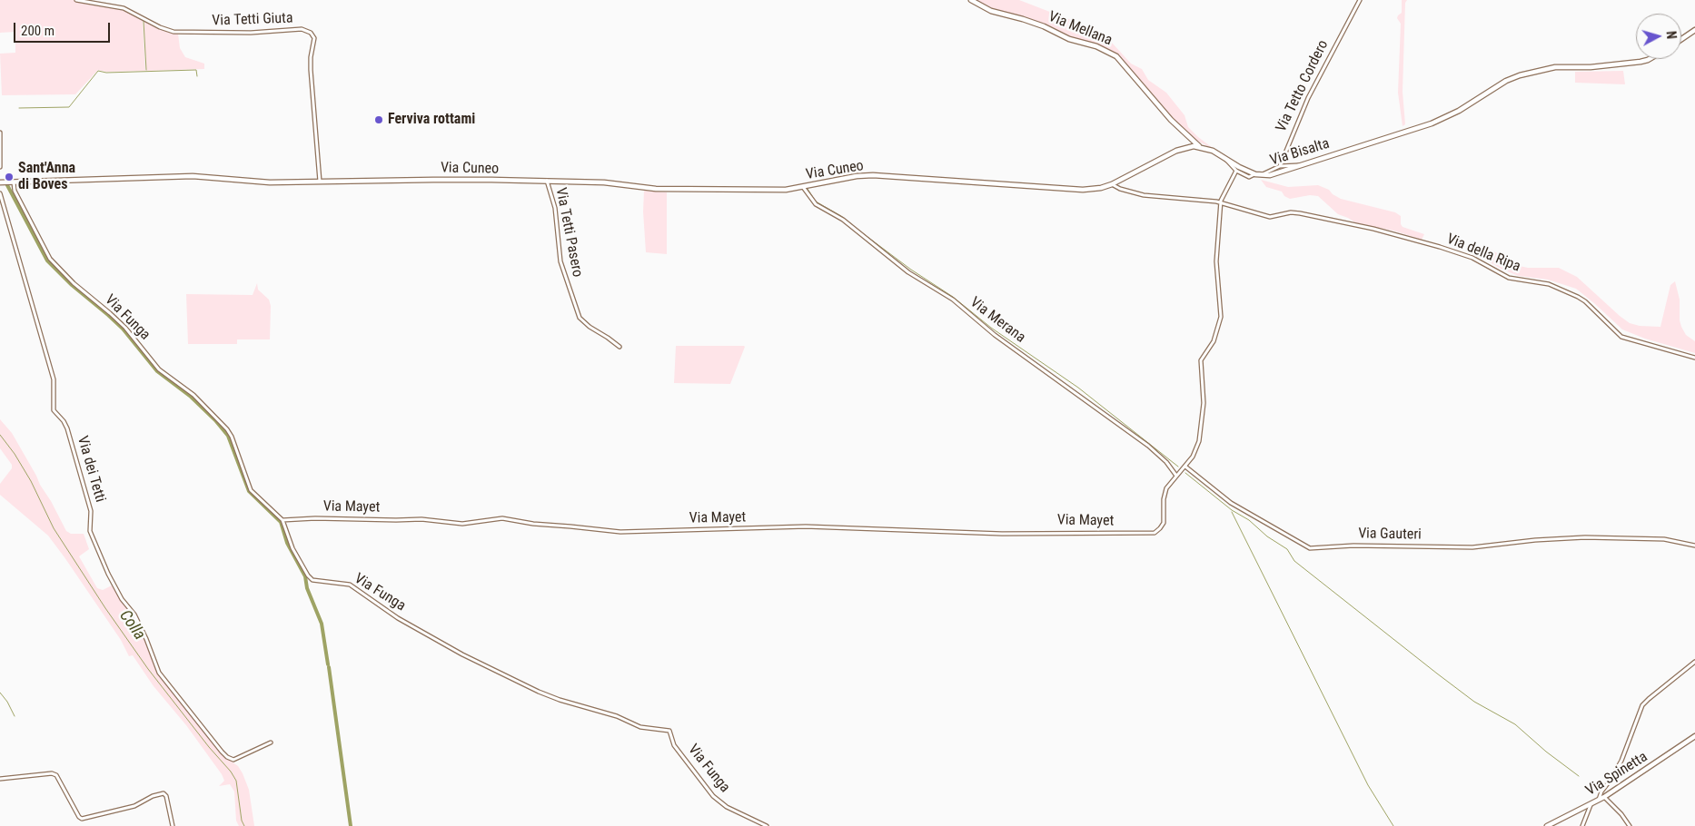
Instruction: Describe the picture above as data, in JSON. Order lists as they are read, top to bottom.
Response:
{
  "streets": {
    "street": [
      "Via Tetti Giuta",
      "Via Mellana",
      "Via Tetto Cordero",
      "Via Bisalta",
      "Via Cuneo",
      "Via Tetti Pasero",
      "Via della Ripa",
      "Via Funga",
      "Via Merana",
      "Via dei Tetti",
      "Via Mayet",
      "Via Gauteri",
      "Via Spinetta"
    ]
  },
  "crossings": [
    ["Via Tetti Giuta", "Via Cuneo"],
    ["Via Mellana", "Via Bisalta"],
    ["Via Cuneo", "Via Tetti Pasero"],
    ["Via Cuneo", "Via della Ripa"],
    ["Via Cuneo", "Via Funga"],
    ["Via Cuneo", "Via Merana"],
    ["Via Funga", "Via Mayet"],
    ["Via Merana", "Via Mayet"]
  ],
  "water": ["Colla"],
  "places": ["Ferviva rottami", "Sant'Anna di Boves"],
  "scale_bar": "200 m",
  "north": "right"
}
